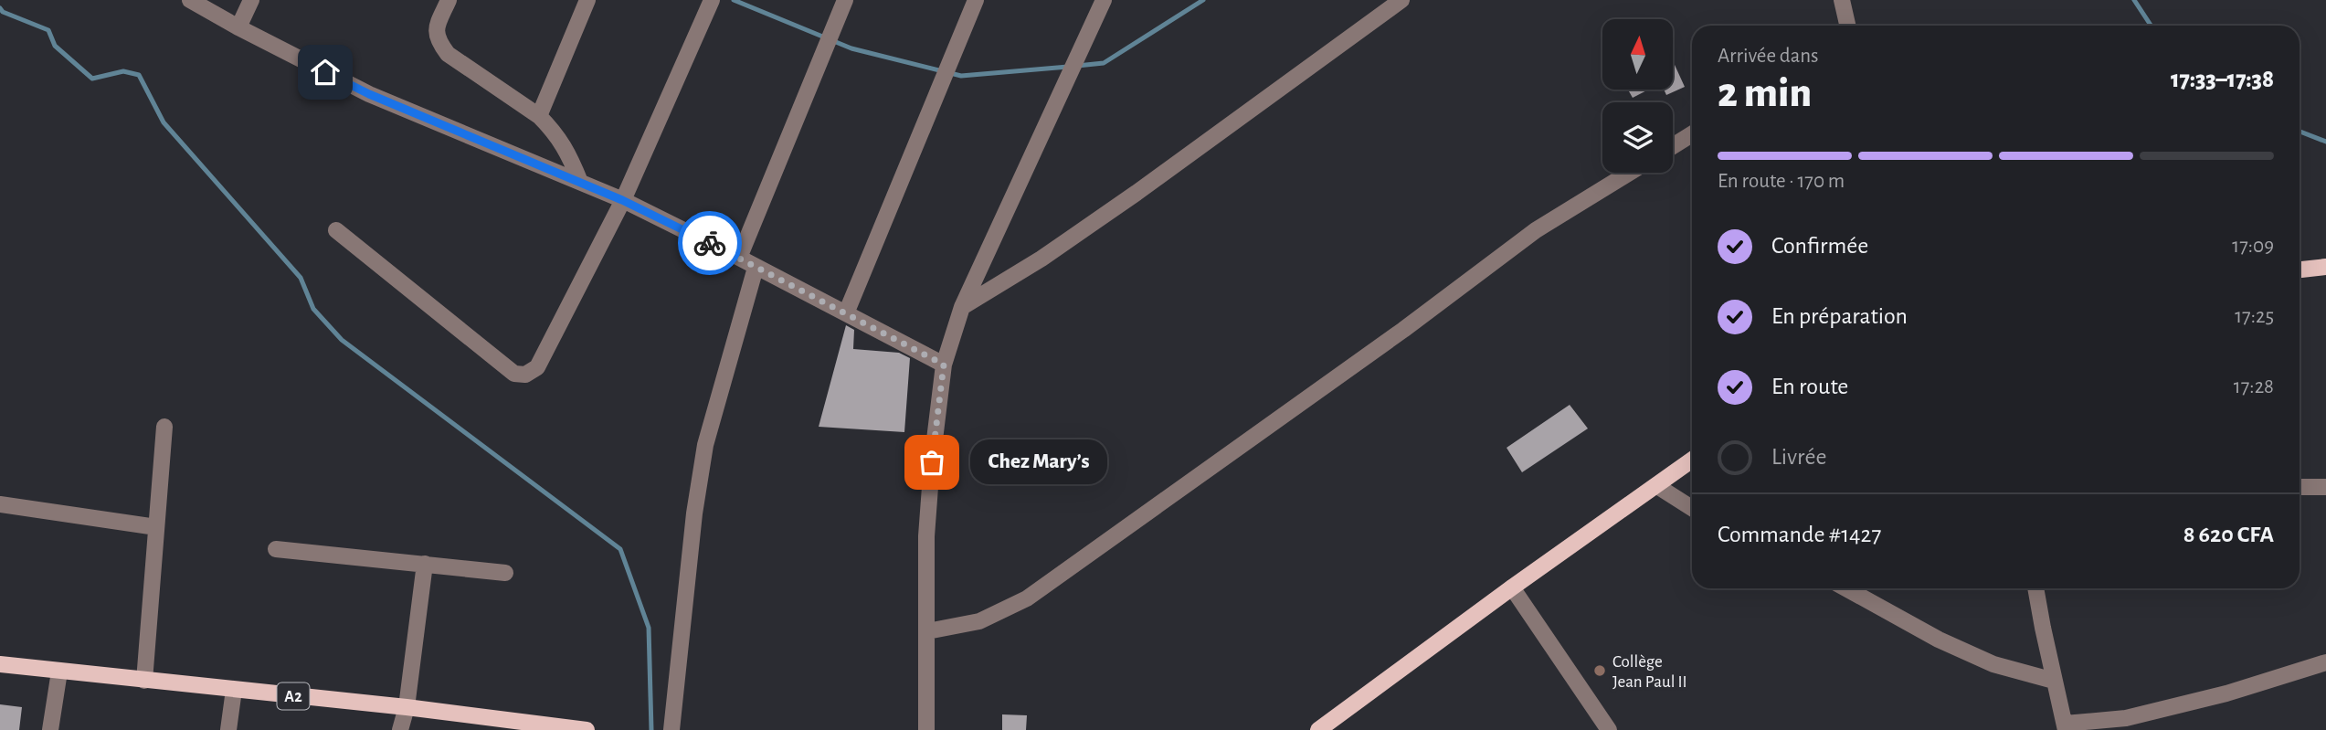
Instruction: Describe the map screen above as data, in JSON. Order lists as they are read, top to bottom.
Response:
{
  "streets": {
    "main road": ["A2"]
  },
  "places": ["Chez Mary’s", "Collège Jean Paul II"],
  "north": "top",
  "page": {
    "heading": ["2 min", "Arrivée dans", "17:33–17:38"],
    "panel": ["Commande #1427", "8 620 CFA"],
    "bar": "En route · 170 m",
    "list": [
      ["Confirmée", "17:09"],
      ["En préparation", "17:25"],
      ["En route", "17:28"],
      "Livrée"
    ],
    "bubble": "Chez Mary’s"
  }
}
